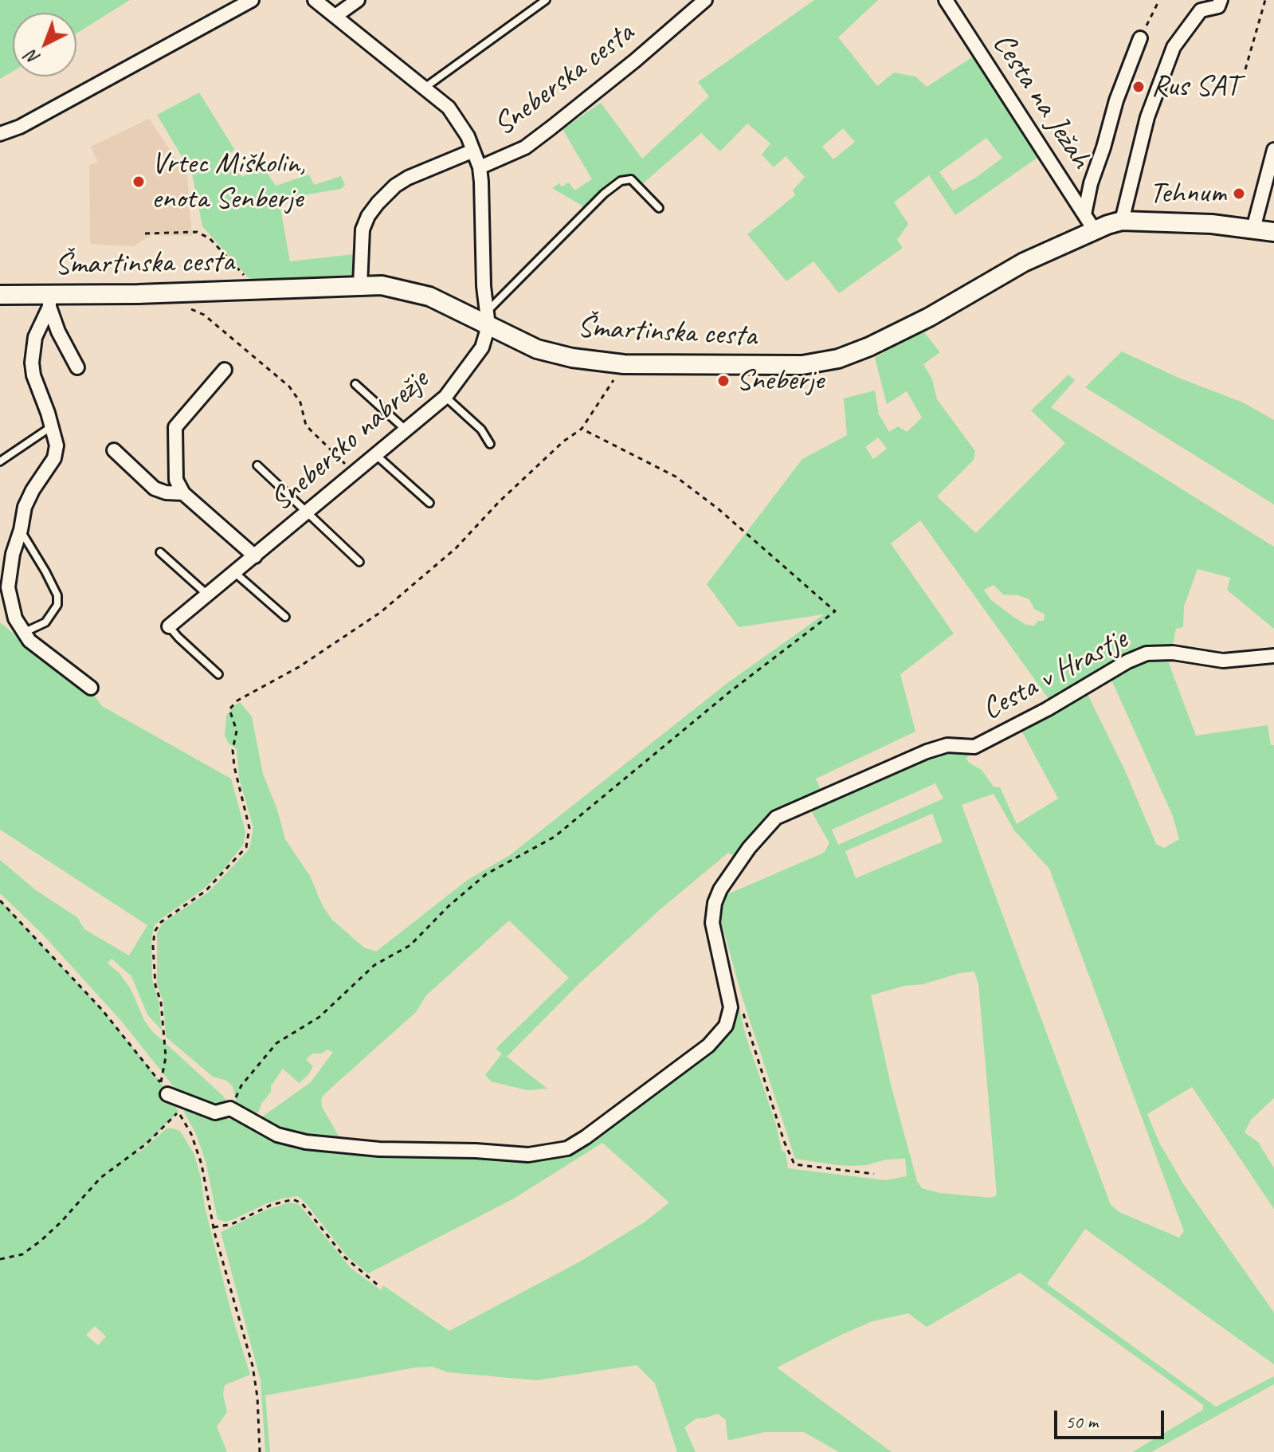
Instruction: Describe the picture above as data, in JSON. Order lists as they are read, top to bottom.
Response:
{
  "streets": {
    "main road": ["Šmartinska cesta"],
    "street": [
      "Sneberska cesta",
      "Cesta na Ježah",
      "Snebersko nabrežje",
      "Cesta v Hrastje"
    ]
  },
  "crossings": [
    ["Sneberska cesta", "Šmartinska cesta"],
    ["Sneberska cesta", "Snebersko nabrežje"],
    ["Cesta na Ježah", "Šmartinska cesta"],
    ["Šmartinska cesta", "Snebersko nabrežje"]
  ],
  "places": [
    "Rus SAT",
    "Vrtec Miškolin, enota Senberje",
    "Tehnum",
    "Sneberje"
  ],
  "scale_bar": "50 m",
  "north": "bottom left"
}
